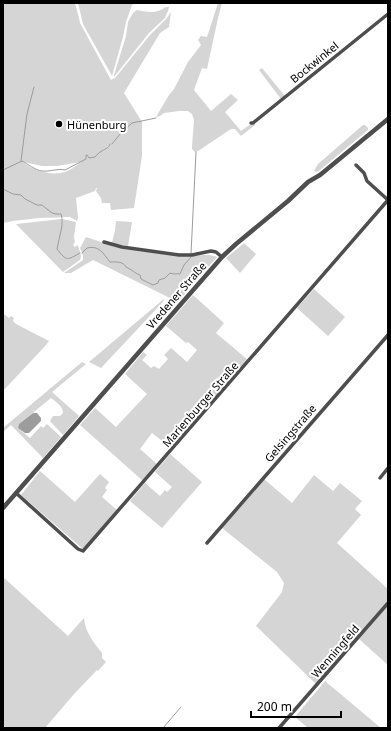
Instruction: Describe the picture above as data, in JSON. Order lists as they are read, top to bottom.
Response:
{
  "streets": {
    "street": [
      "Bockwinkel",
      "Vredener Straße",
      "Marienburger Straße",
      "Gelsingstraße",
      "Wenningfeld"
    ]
  },
  "crossings": [
    ["Vredener Straße", "Marienburger Straße"]
  ],
  "places": ["Hünenburg"],
  "scale_bar": "200 m"
}
